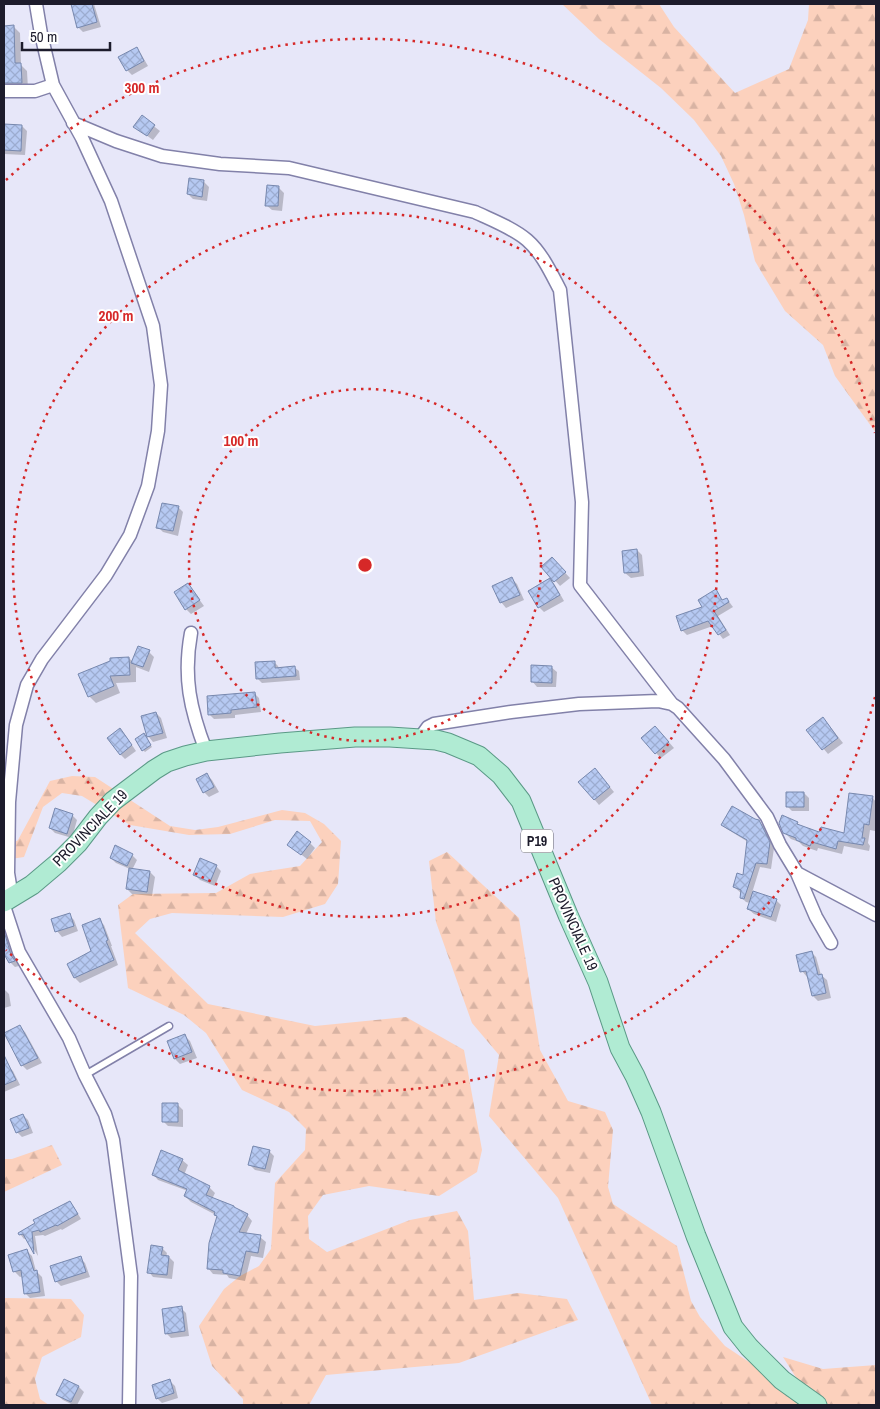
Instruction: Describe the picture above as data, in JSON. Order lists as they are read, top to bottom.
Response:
{
  "streets": {
    "main road": ["PROVINCIALE 19", "P19"]
  },
  "scale_bar": "50 m",
  "rings": ["300 m", "200 m", "100 m"]
}
